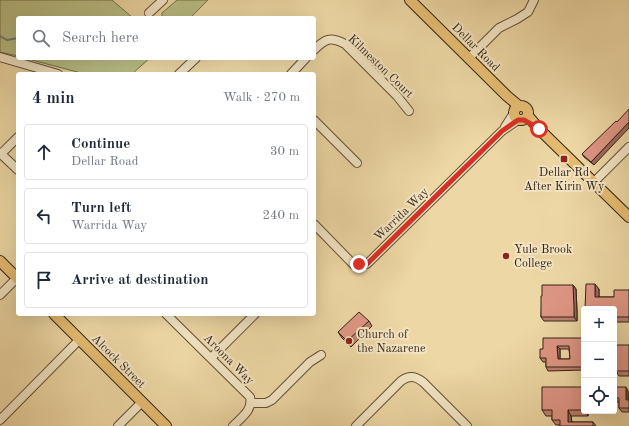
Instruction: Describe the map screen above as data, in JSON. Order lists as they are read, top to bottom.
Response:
{
  "streets": {
    "main road": ["Dellar Road", "Alcock Street"],
    "street": ["Kilmeston Court", "Warrida Way", "Aroona Way"]
  },
  "crossings": [
    ["Dellar Road", "Warrida Way"]
  ],
  "places": {
    "transit": ["Dellar Rd After Kirin Wy"],
    "other": ["Yule Brook College", "Church of the Nazarene"]
  },
  "page": {
    "search": "Search here",
    "heading": ["4 min", "Walk · 270 m"],
    "list": [
      ["Continue", "Dellar Road", "30 m"],
      ["Turn left", "Warrida Way", "240 m"],
      "Arrive at destination"
    ],
    "map_buttons": ["+", "−"]
  }
}
